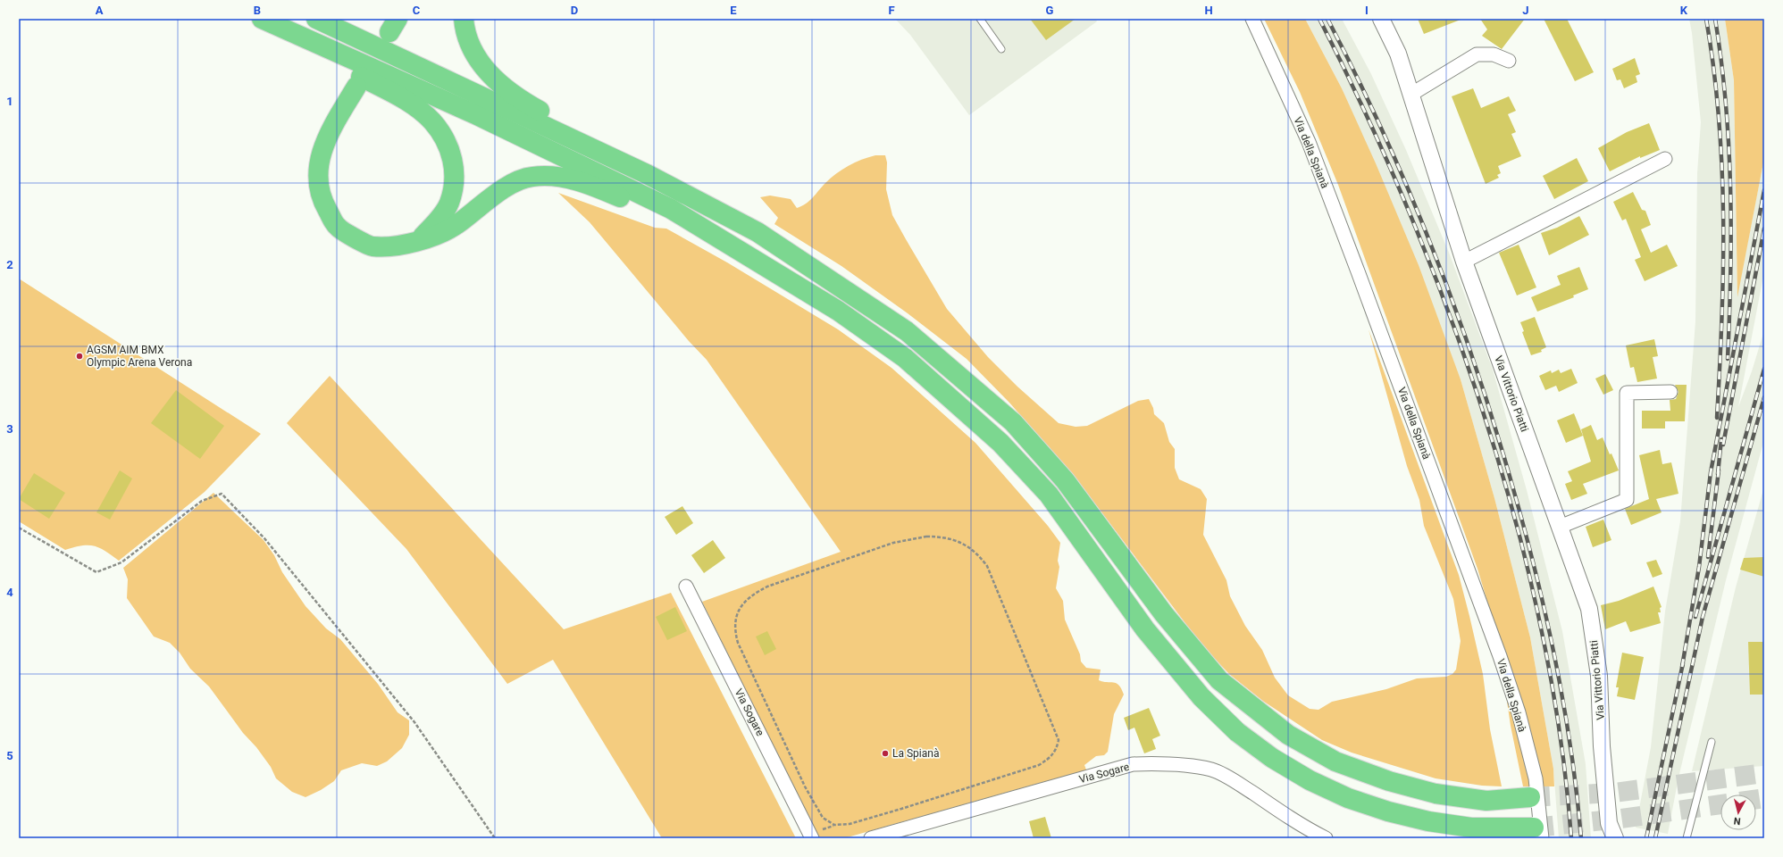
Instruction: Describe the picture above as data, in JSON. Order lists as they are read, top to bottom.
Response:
{
  "streets": {
    "street": ["Via della Spianà", "Via Vittorio Piatti", "Via Sogare"]
  },
  "places": ["AGSM AIM BMX Olympic Arena Verona", "La Spianà"],
  "north": "bottom",
  "grid": {
    "columns": [
      "A",
      "B",
      "C",
      "D",
      "E",
      "F",
      "G",
      "H",
      "I",
      "J",
      "K"
    ],
    "rows": [
      "1",
      "2",
      "3",
      "4",
      "5"
    ]
  }
}
